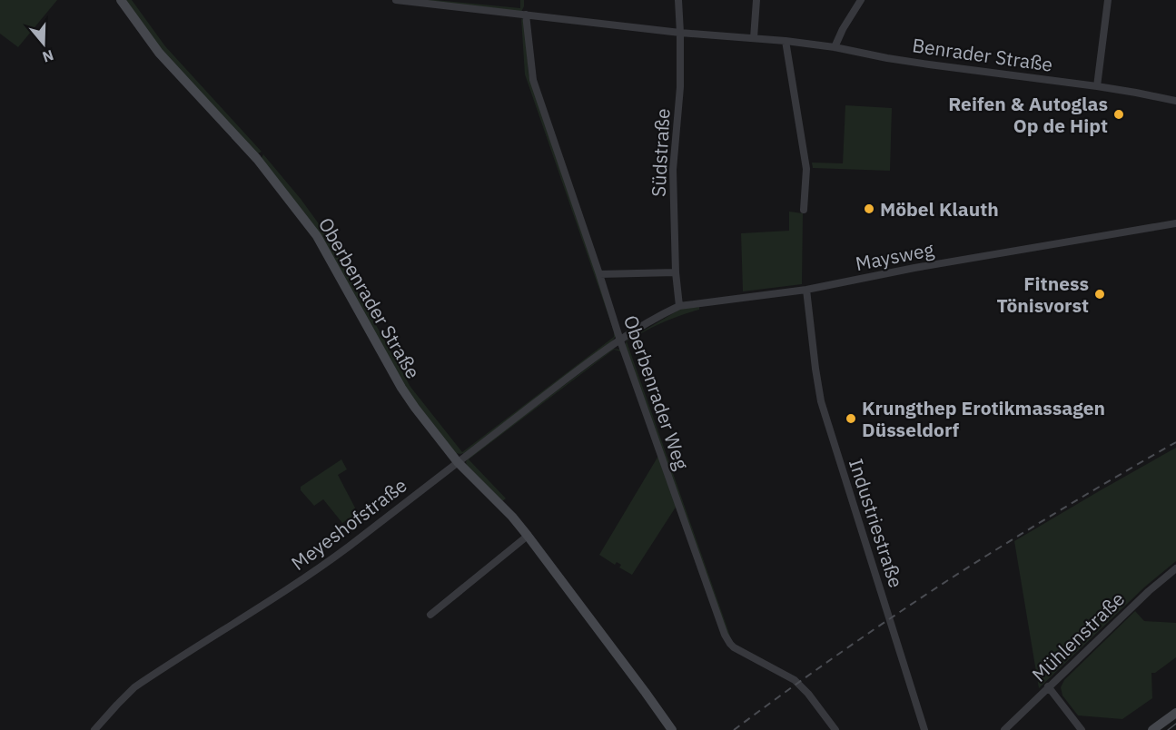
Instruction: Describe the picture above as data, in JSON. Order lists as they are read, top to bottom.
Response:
{
  "streets": {
    "street": [
      "Benrader Straße",
      "Südstraße",
      "Maysweg",
      "Oberbenrader Straße",
      "Oberbenrader Weg",
      "Industriestraße",
      "Meyeshofstraße",
      "Mühlenstraße"
    ]
  },
  "crossings": [
    ["Benrader Straße", "Südstraße"],
    ["Benrader Straße", "Oberbenrader Weg"],
    ["Südstraße", "Maysweg"],
    ["Maysweg", "Oberbenrader Weg"],
    ["Maysweg", "Industriestraße"],
    ["Maysweg", "Meyeshofstraße"],
    ["Oberbenrader Straße", "Meyeshofstraße"],
    ["Oberbenrader Weg", "Meyeshofstraße"]
  ],
  "places": [
    "Reifen & Autoglas Op de Hipt",
    "Möbel Klauth",
    "Fitness Tönisvorst",
    "Krungthep Erotikmassagen Düsseldorf"
  ],
  "north": "bottom"
}
